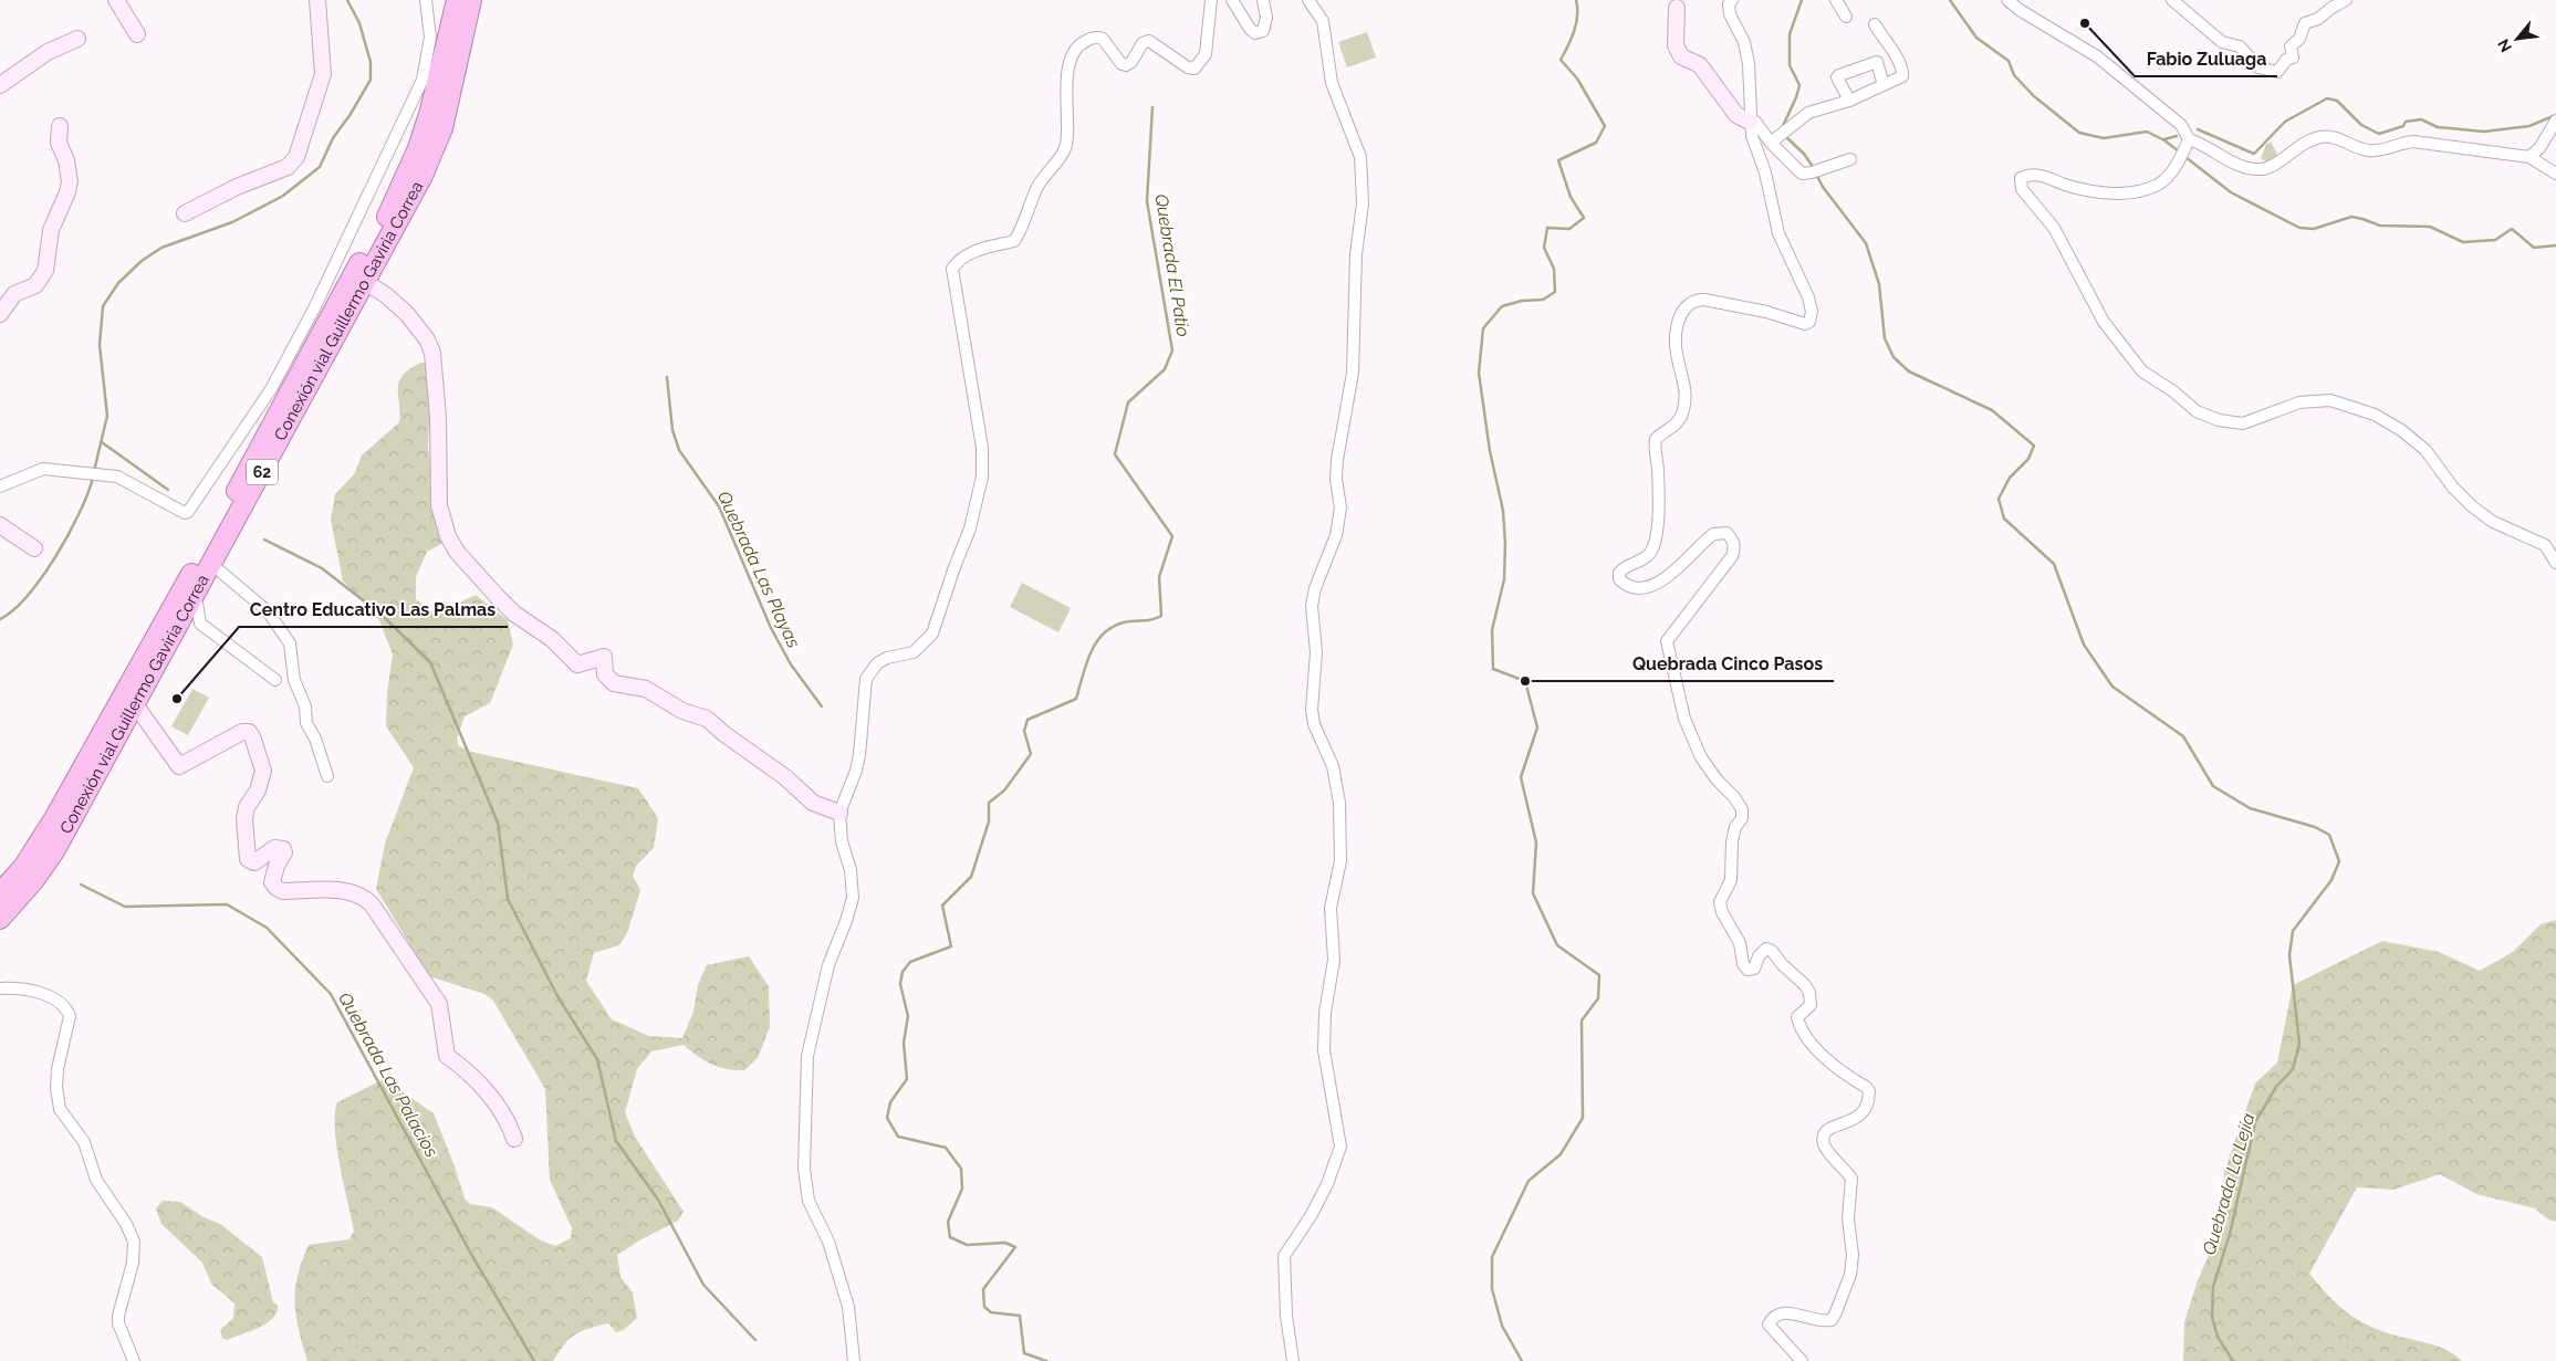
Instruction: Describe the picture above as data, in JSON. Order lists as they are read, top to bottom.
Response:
{
  "streets": {
    "highway": ["Conexión vial Guillermo Gaviria Correa", "62"]
  },
  "water": [
    "Quebrada El Patio",
    "Quebrada Las Playas",
    "Quebrada Las Palacios",
    "Quebrada La Lejía"
  ],
  "places": ["Fabio Zuluaga", "Quebrada Cinco Pasos", "Centro Educativo Las Palmas"],
  "north": "bottom left"
}
